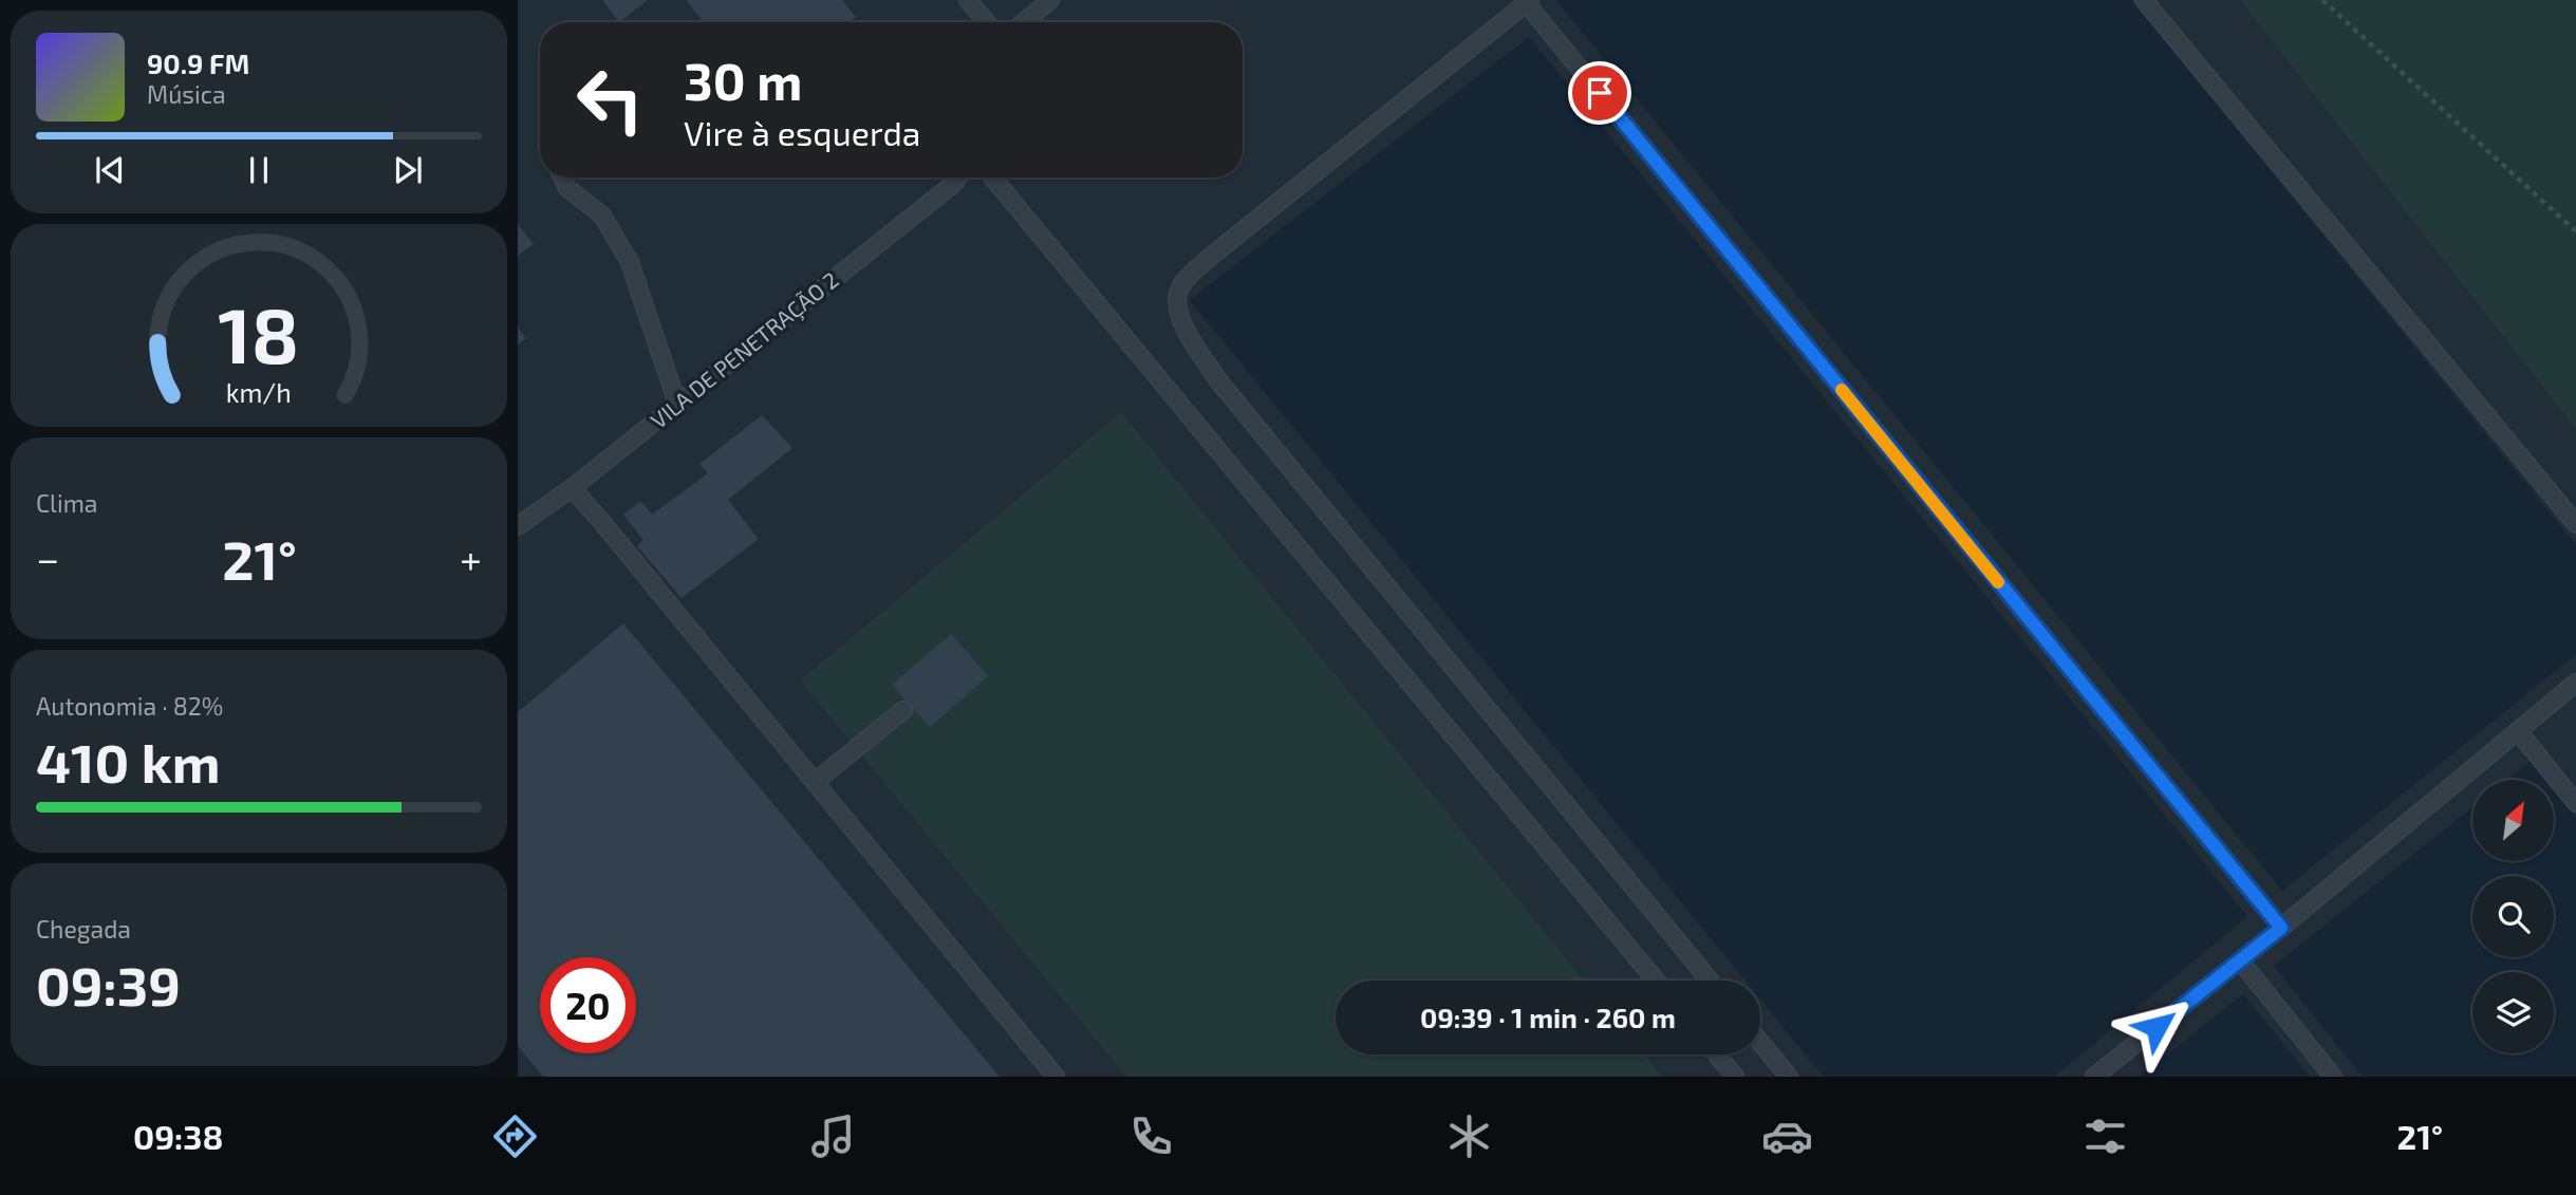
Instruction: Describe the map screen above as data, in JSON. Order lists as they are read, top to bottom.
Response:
{
  "streets": {
    "lane": ["VILA DE PENETRAÇÃO 2"]
  },
  "north": "top right",
  "page": {
    "turn": ["30 m", "Vire à esquerda"],
    "song": ["90.9 FM", "Música"],
    "tile": [
      "Clima",
      ["Autonomia · 82%", "410 km"],
      ["Chegada", "09:39"]
    ],
    "heat": ["−", "21°", "+"],
    "limit": "20",
    "trip": "09:39 · 1 min · 260 m",
    "tabs": ["09:38", "21°"],
    "gauge": ["18", "km/h"]
  }
}
